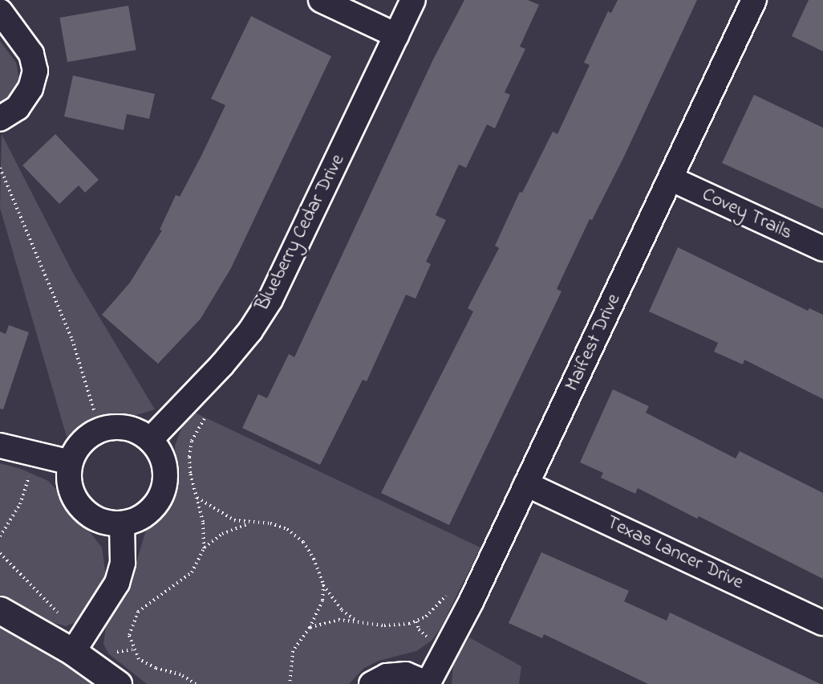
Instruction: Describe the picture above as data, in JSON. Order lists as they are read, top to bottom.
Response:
{
  "streets": {
    "street": [
      "Covey Trails",
      "Blueberry Cedar Drive",
      "Maifest Drive",
      "Texas Lancer Drive"
    ]
  },
  "crossings": [
    ["Covey Trails", "Maifest Drive"],
    ["Maifest Drive", "Texas Lancer Drive"]
  ]
}
